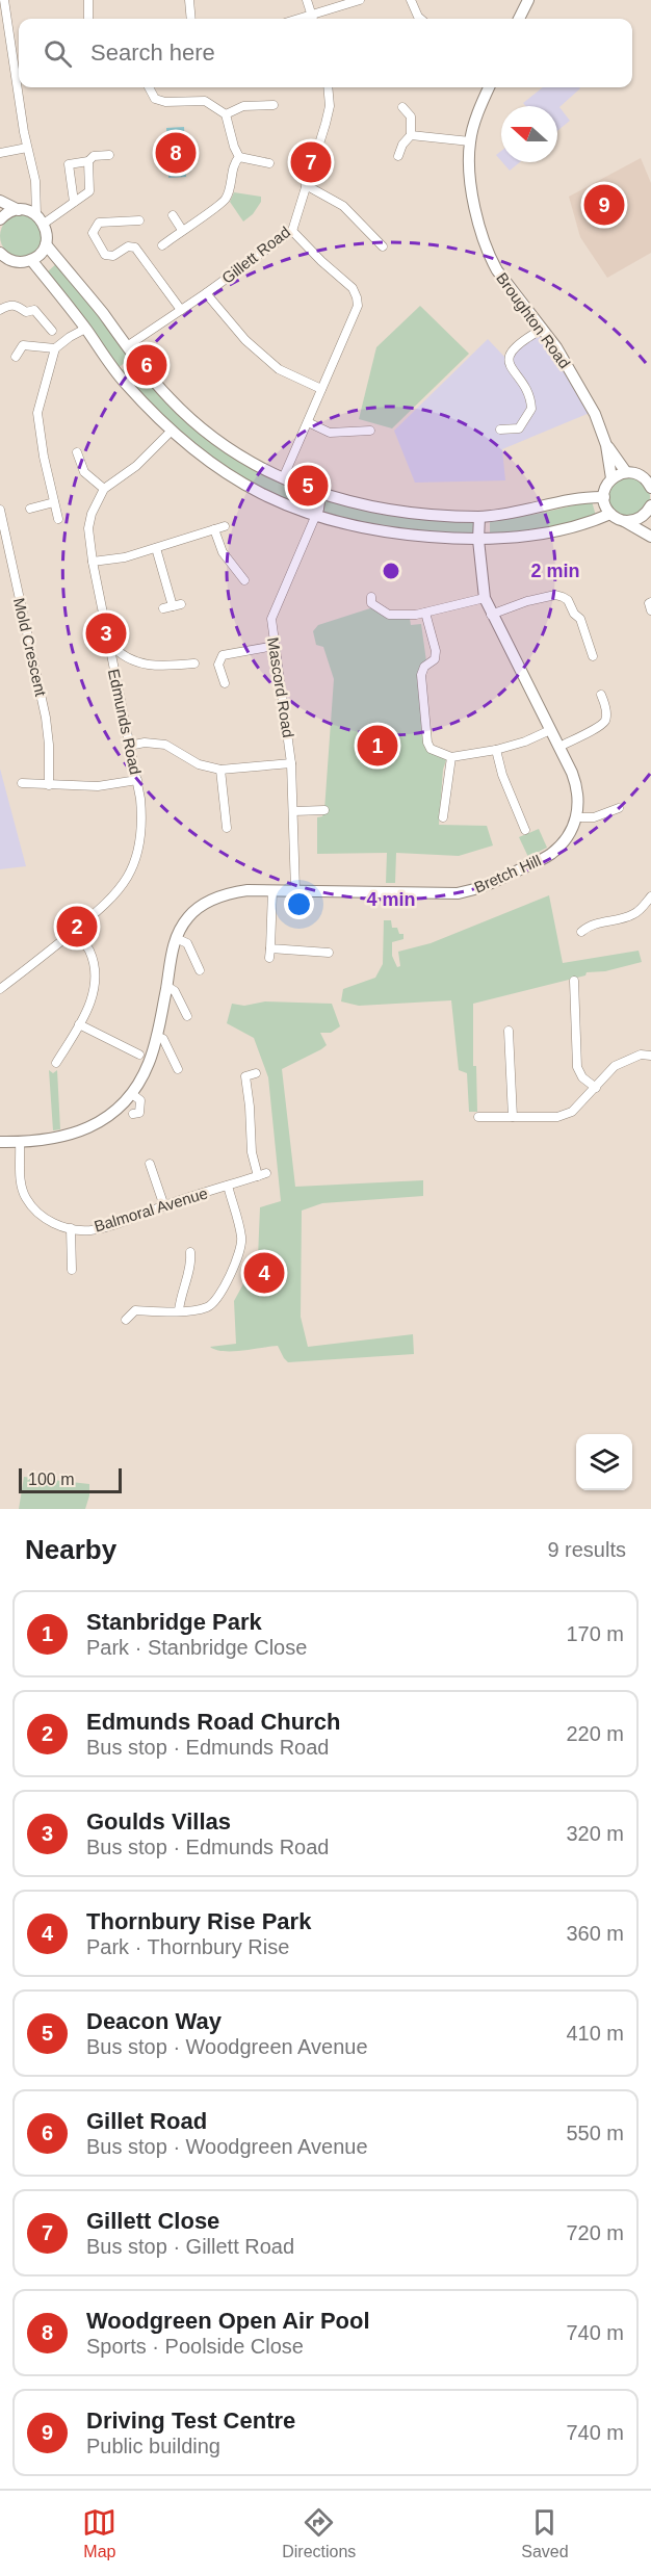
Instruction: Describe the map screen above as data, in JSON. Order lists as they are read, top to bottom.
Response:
{
  "streets": {
    "street": [
      "Gillett Road",
      "Broughton Road",
      "Mold Crescent",
      "Mascord Road",
      "Edmunds Road",
      "Bretch Hill",
      "Balmoral Avenue"
    ]
  },
  "crossings": [
    ["Mascord Road", "Bretch Hill"],
    ["Bretch Hill", "Balmoral Avenue"]
  ],
  "scale_bar": "100 m",
  "north": "left",
  "page": {
    "search": "Search here",
    "pins": [
      "8",
      "7",
      "9",
      "6",
      "5",
      "3",
      "1",
      "2",
      "4"
    ],
    "scale": "100 m",
    "heading": ["Nearby", "9 results"],
    "list": [
      {
        "mark": "1",
        "name": "Stanbridge Park",
        "note": "Park · Stanbridge Close",
        "value": "170 m"
      },
      {
        "mark": "2",
        "name": "Edmunds Road Church",
        "note": "Bus stop · Edmunds Road",
        "value": "220 m"
      },
      {
        "mark": "3",
        "name": "Goulds Villas",
        "note": "Bus stop · Edmunds Road",
        "value": "320 m"
      },
      {
        "mark": "4",
        "name": "Thornbury Rise Park",
        "note": "Park · Thornbury Rise",
        "value": "360 m"
      },
      {
        "mark": "5",
        "name": "Deacon Way",
        "note": "Bus stop · Woodgreen Avenue",
        "value": "410 m"
      },
      {
        "mark": "6",
        "name": "Gillet Road",
        "note": "Bus stop · Woodgreen Avenue",
        "value": "550 m"
      },
      {
        "mark": "7",
        "name": "Gillett Close",
        "note": "Bus stop · Gillett Road",
        "value": "720 m"
      },
      {
        "mark": "8",
        "name": "Woodgreen Open Air Pool",
        "note": "Sports · Poolside Close",
        "value": "740 m"
      },
      {
        "mark": "9",
        "name": "Driving Test Centre",
        "note": "Public building",
        "value": "740 m"
      }
    ],
    "nav": ["Map", "Directions", "Saved"]
  },
  "rings": ["2 min", "4 min"]
}
